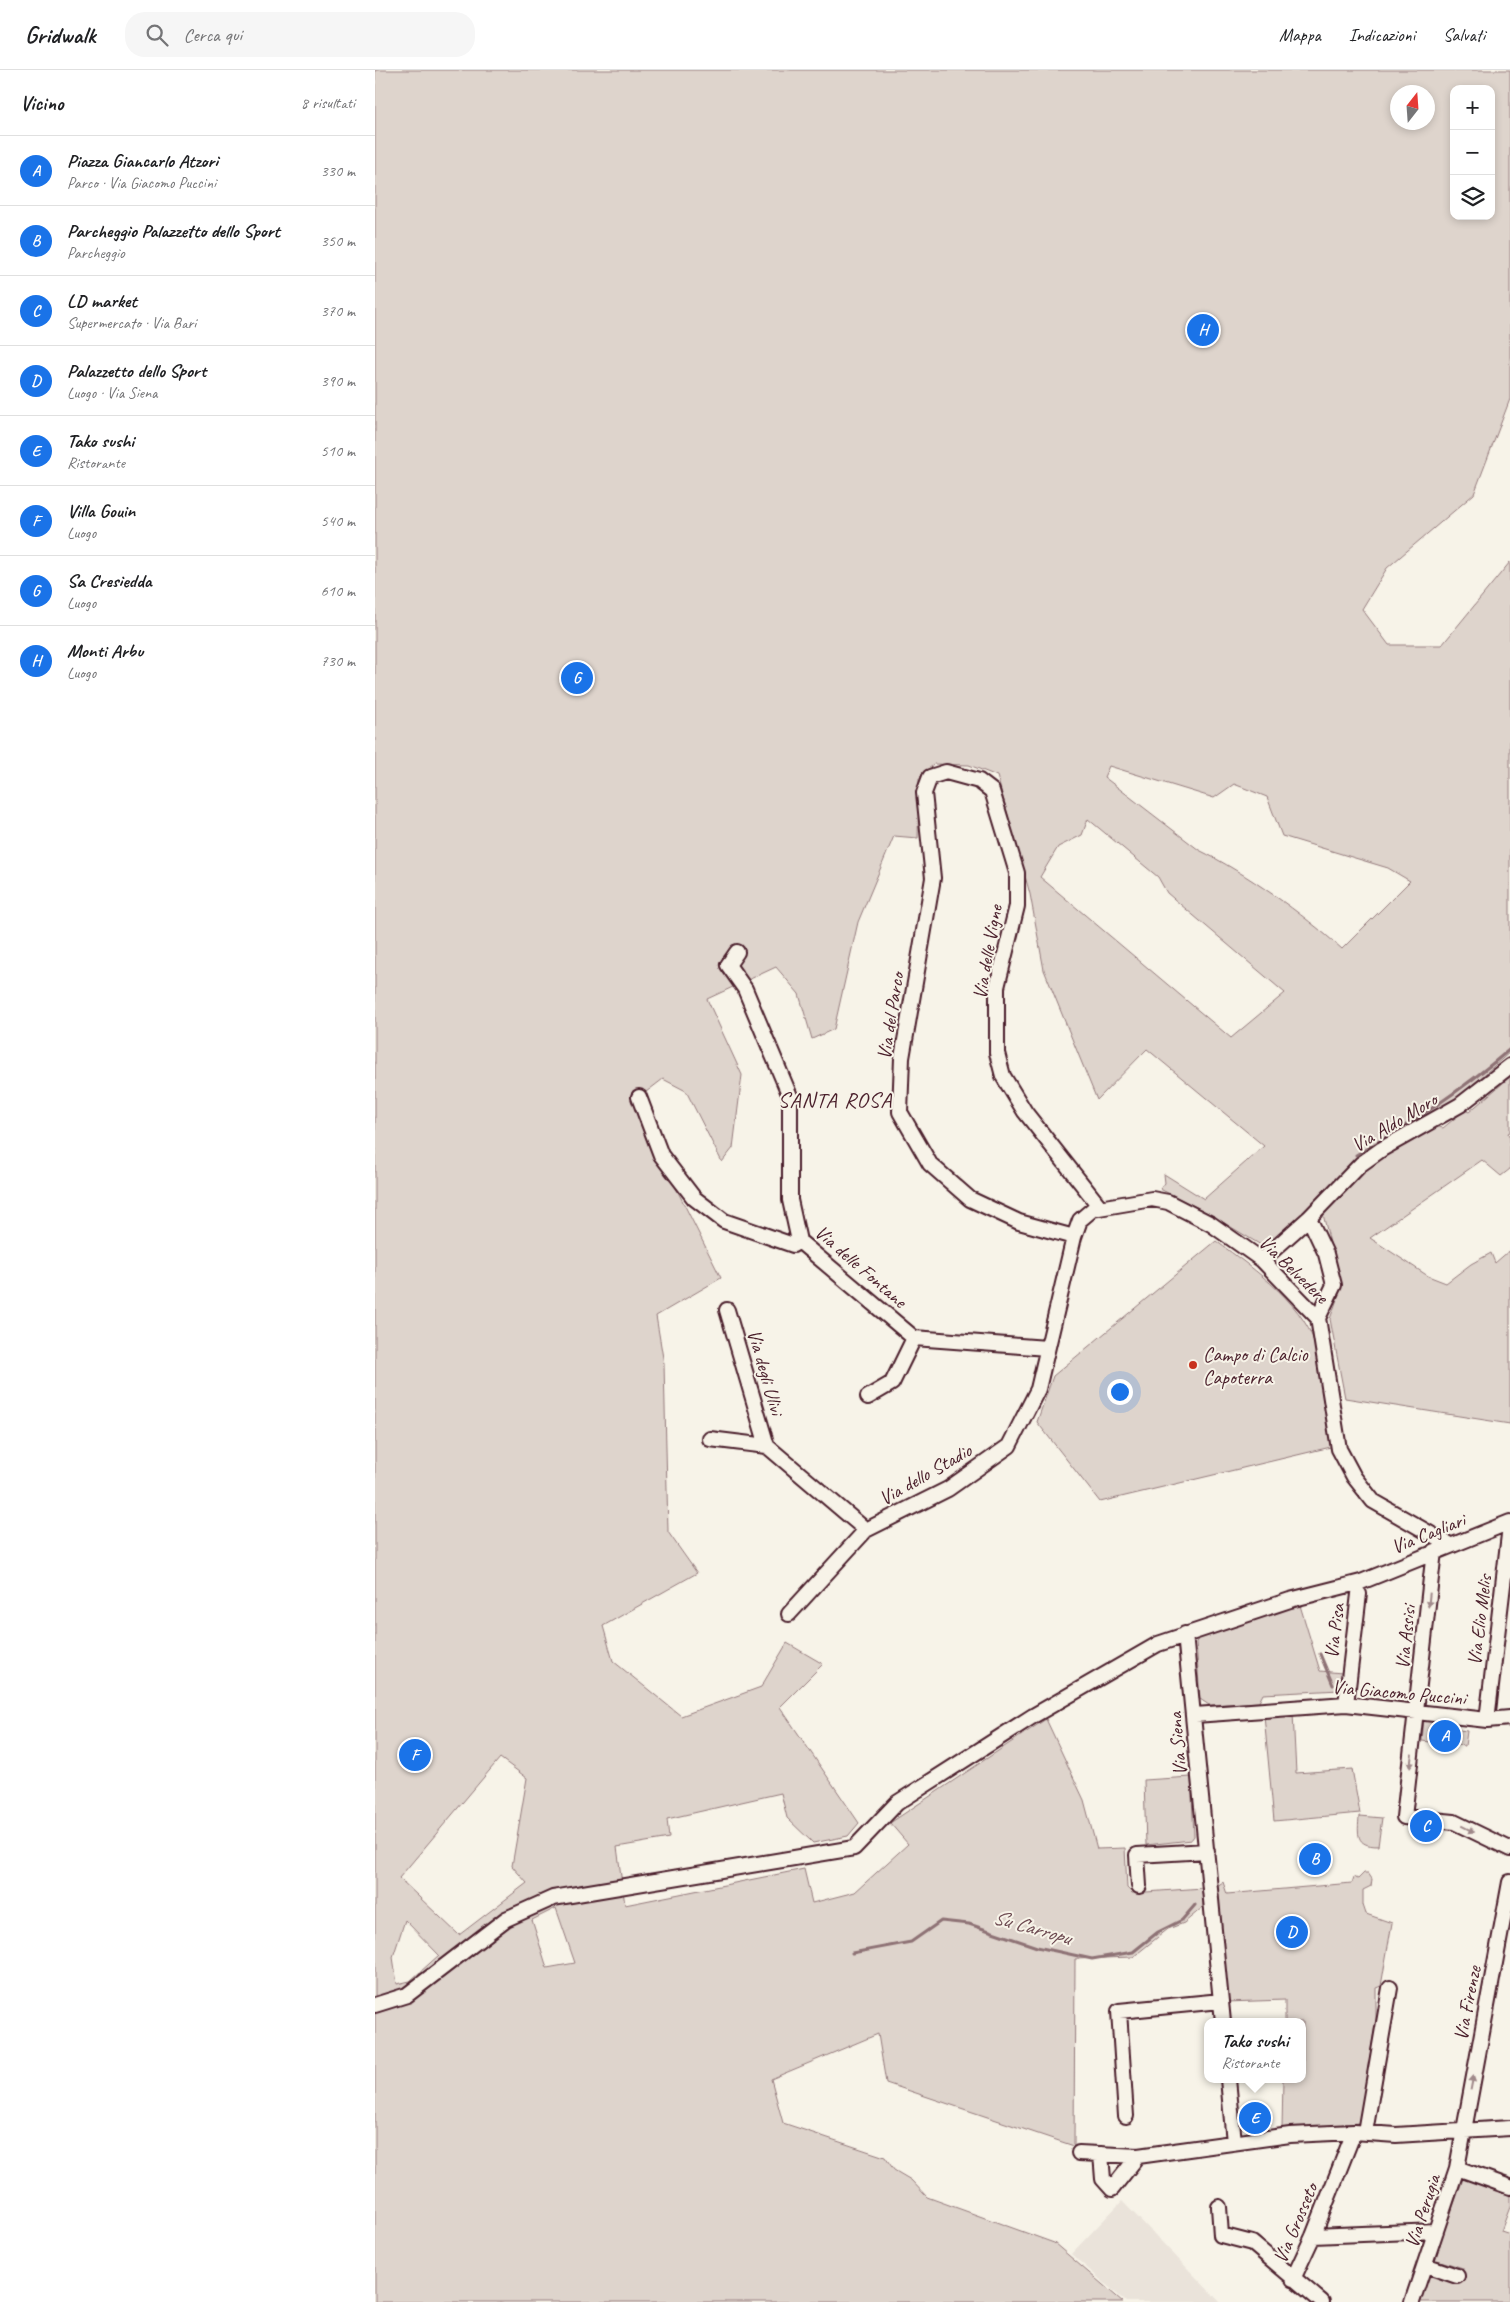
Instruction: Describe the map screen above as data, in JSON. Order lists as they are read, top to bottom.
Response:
{
  "streets": {
    "street": [
      "Via delle Vigne",
      "Via del Parco",
      "Via Aldo Moro",
      "Via delle Fontane",
      "Via Belvedere",
      "Via degli Ulivi",
      "Via dello Stadio",
      "Via Cagliari",
      "Via Elio Melis",
      "Via Pisa",
      "Via Assisi",
      "Via Giacomo Puccini",
      "Via Siena",
      "Via Firenze",
      "Via Perugia",
      "Via Grosseto"
    ]
  },
  "crossings": [
    ["Via delle Vigne", "Via del Parco"],
    ["Via delle Vigne", "Via Belvedere"],
    ["Via del Parco", "Via Belvedere"],
    ["Via Aldo Moro", "Via Belvedere"],
    ["Via Belvedere", "Via dello Stadio"],
    ["Via Belvedere", "Via Cagliari"],
    ["Via degli Ulivi", "Via dello Stadio"],
    ["Via Cagliari", "Via Elio Melis"],
    ["Via Cagliari", "Via Pisa"],
    ["Via Cagliari", "Via Assisi"],
    ["Via Cagliari", "Via Siena"],
    ["Via Elio Melis", "Via Giacomo Puccini"],
    ["Via Pisa", "Via Giacomo Puccini"],
    ["Via Assisi", "Via Giacomo Puccini"],
    ["Via Giacomo Puccini", "Via Siena"],
    ["Via Firenze", "Via Perugia"]
  ],
  "one_way": ["Via Assisi", "Via Firenze"],
  "districts": ["SANTA ROSA"],
  "water": ["Su Carropu"],
  "places": ["Campo di Calcio Capoterra"],
  "north": "top",
  "page": {
    "header": "Gridwalk",
    "search": "Cerca qui",
    "nav": ["Mappa", "Indicazioni", "Salvati"],
    "heading": ["Vicino", "8 risultati"],
    "map_buttons": ["+", "−"],
    "list": [
      {
        "mark": "A",
        "name": "Piazza Giancarlo Atzori",
        "note": "Parco · Via Giacomo Puccini",
        "value": "330 m"
      },
      {
        "mark": "B",
        "name": "Parcheggio Palazzetto dello Sport",
        "note": "Parcheggio",
        "value": "350 m"
      },
      {
        "mark": "C",
        "name": "LD market",
        "note": "Supermercato · Via Bari",
        "value": "370 m"
      },
      {
        "mark": "D",
        "name": "Palazzetto dello Sport",
        "note": "Luogo · Via Siena",
        "value": "390 m"
      },
      {
        "mark": "E",
        "name": "Tako sushi",
        "note": "Ristorante",
        "value": "510 m"
      },
      {
        "mark": "F",
        "name": "Villa Gouin",
        "note": "Luogo",
        "value": "540 m"
      },
      {
        "mark": "G",
        "name": "Sa Cresiedda",
        "note": "Luogo",
        "value": "610 m"
      },
      {
        "mark": "H",
        "name": "Monti Arbu",
        "note": "Luogo",
        "value": "730 m"
      }
    ],
    "pins": [
      "H",
      "G",
      "A",
      "F",
      "C",
      "B",
      "D",
      "E"
    ],
    "popup": ["Tako sushi", "Ristorante"]
  }
}
